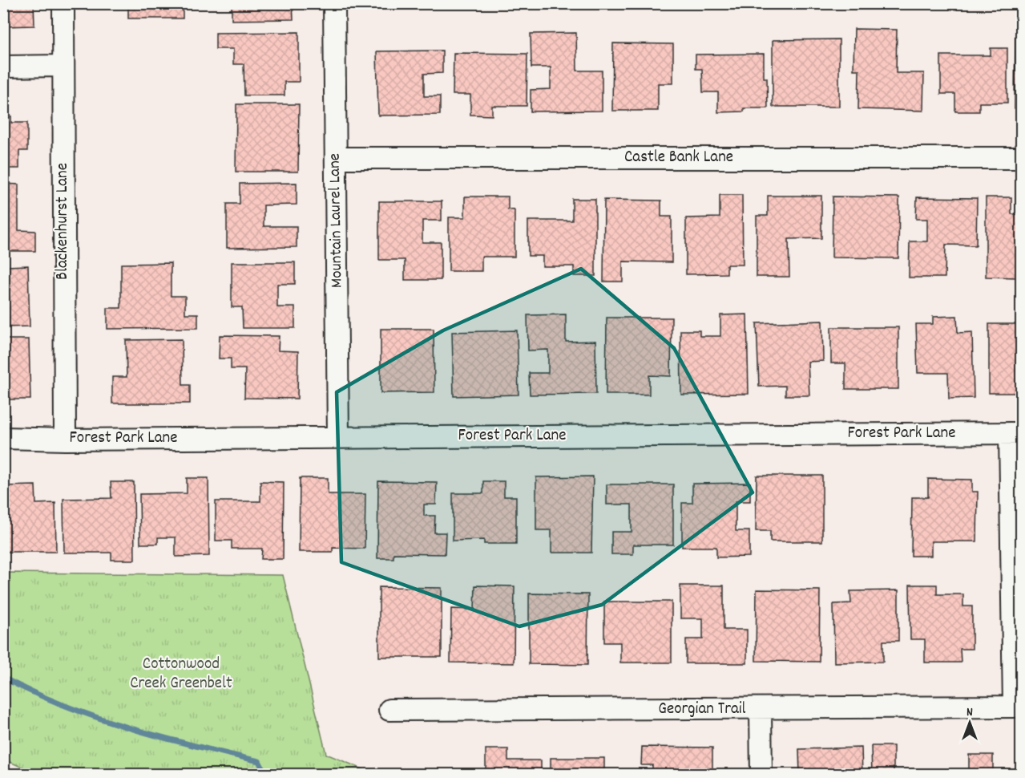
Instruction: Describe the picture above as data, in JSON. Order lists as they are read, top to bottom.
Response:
{
  "streets": {
    "street": [
      "Castle Bank Lane",
      "Mountain Laurel Lane",
      "Blackenhurst Lane",
      "Forest Park Lane",
      "Georgian Trail"
    ]
  },
  "crossings": [
    ["Castle Bank Lane", "Mountain Laurel Lane"],
    ["Mountain Laurel Lane", "Forest Park Lane"],
    ["Blackenhurst Lane", "Forest Park Lane"],
    ["Forest Park Lane", "Georgian Trail"]
  ],
  "parks": ["Cottonwood Creek Greenbelt"],
  "north": "top"
}
